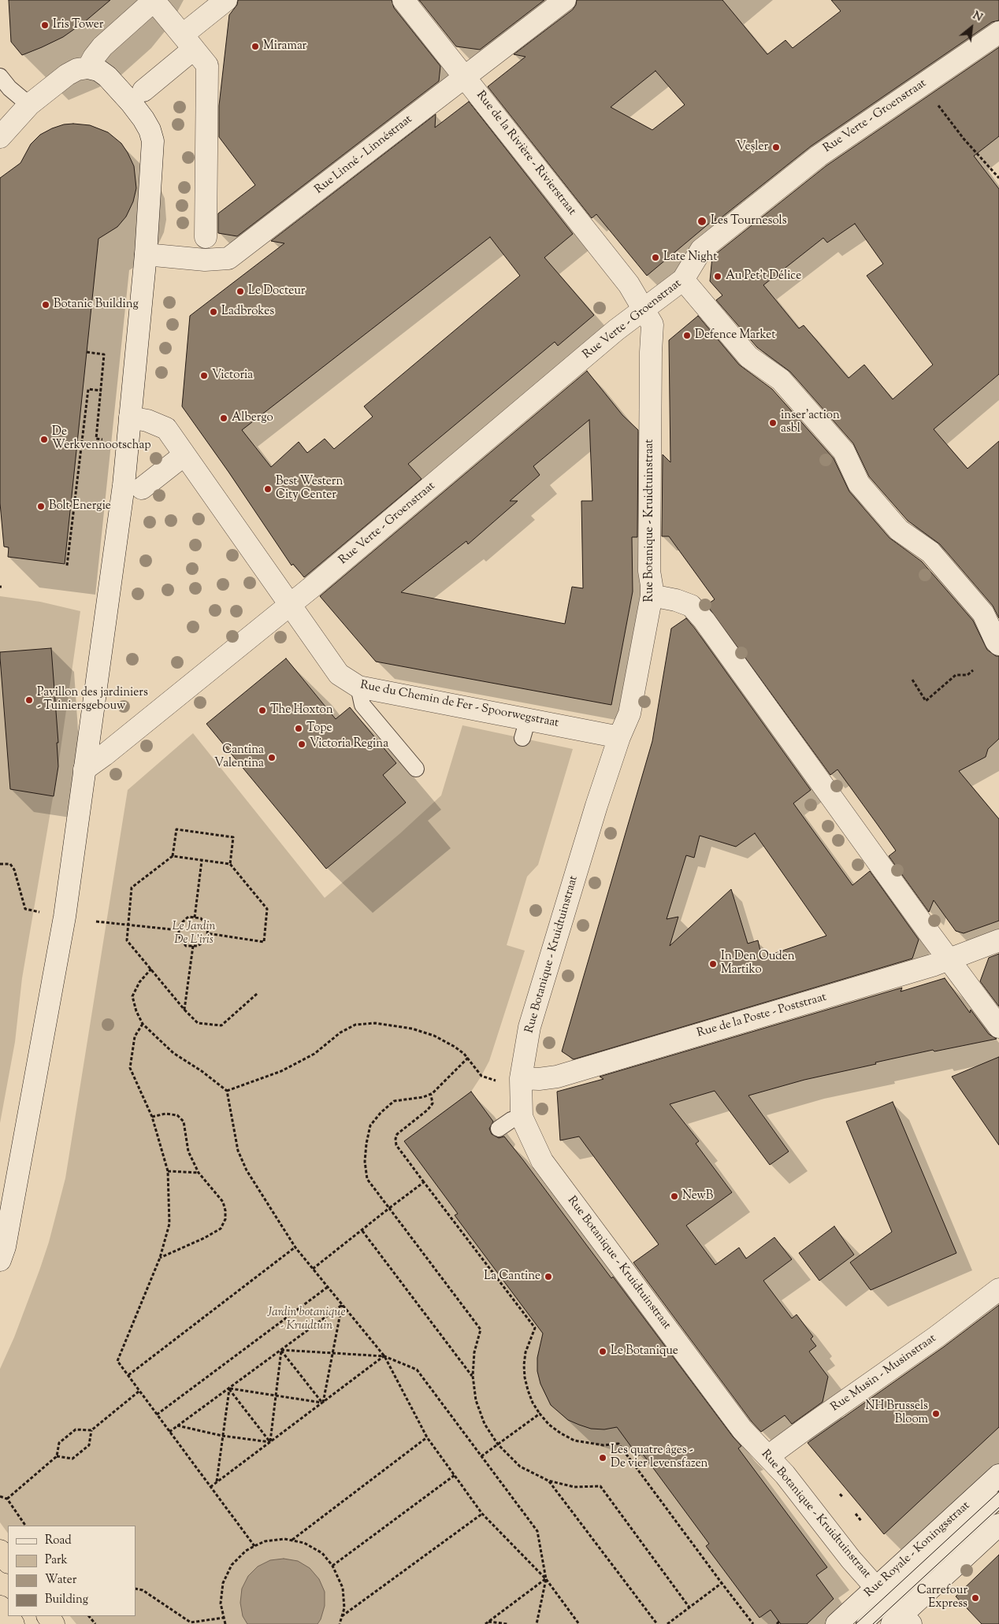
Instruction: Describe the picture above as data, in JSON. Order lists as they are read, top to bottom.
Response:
{
  "streets": {
    "street": [
      "Rue Verte - Groenstraat",
      "Rue de la Rivière - Rivierstraat",
      "Rue Linné - Linnéstraat",
      "Rue Botanique - Kruidtuinstraat",
      "Rue du Chemin de Fer - Spoorwegstraat",
      "Rue de la Poste - Poststraat",
      "Rue Musin - Musinstraat",
      "Rue Royale - Koningsstraat"
    ]
  },
  "crossings": [
    ["Rue Verte - Groenstraat", "Rue de la Rivière - Rivierstraat"],
    ["Rue Verte - Groenstraat", "Rue Botanique - Kruidtuinstraat"],
    ["Rue Verte - Groenstraat", "Rue du Chemin de Fer - Spoorwegstraat"],
    ["Rue de la Rivière - Rivierstraat", "Rue Linné - Linnéstraat"],
    ["Rue de la Rivière - Rivierstraat", "Rue Botanique - Kruidtuinstraat"],
    ["Rue Botanique - Kruidtuinstraat", "Rue du Chemin de Fer - Spoorwegstraat"],
    ["Rue Botanique - Kruidtuinstraat", "Rue de la Poste - Poststraat"],
    ["Rue Botanique - Kruidtuinstraat", "Rue Musin - Musinstraat"],
    ["Rue Botanique - Kruidtuinstraat", "Rue Royale - Koningsstraat"]
  ],
  "parks": ["Le Jardin De L'iris", "Jardin botanique - Kruidtuin"],
  "places": [
    "Iris Tower",
    "Miramar",
    "Veşler",
    "Les Tournesols",
    "Late Night",
    "Au Pet't Délice",
    "Le Docteur",
    "Botanic Building",
    "Ladbrokes",
    "Defence Market",
    "Victoria",
    "Albergo",
    "inser’action asbl",
    "De Werkvennootschap",
    "Best Western City Center",
    "Bolt Energie",
    "Pavillon des jardiniers - Tuiniersgebouw",
    "The Hoxton",
    "Tope",
    "Victoria Regina",
    "Cantina Valentina",
    "In Den Ouden Martiko",
    "NewB",
    "La Cantine",
    "Le Botanique",
    "NH Brussels Bloom",
    "Les quatre âges - De vier levensfazen",
    "Carrefour Express"
  ],
  "legend": [
    "Road",
    "Park",
    "Water",
    "Building"
  ],
  "north": "top right"
}
